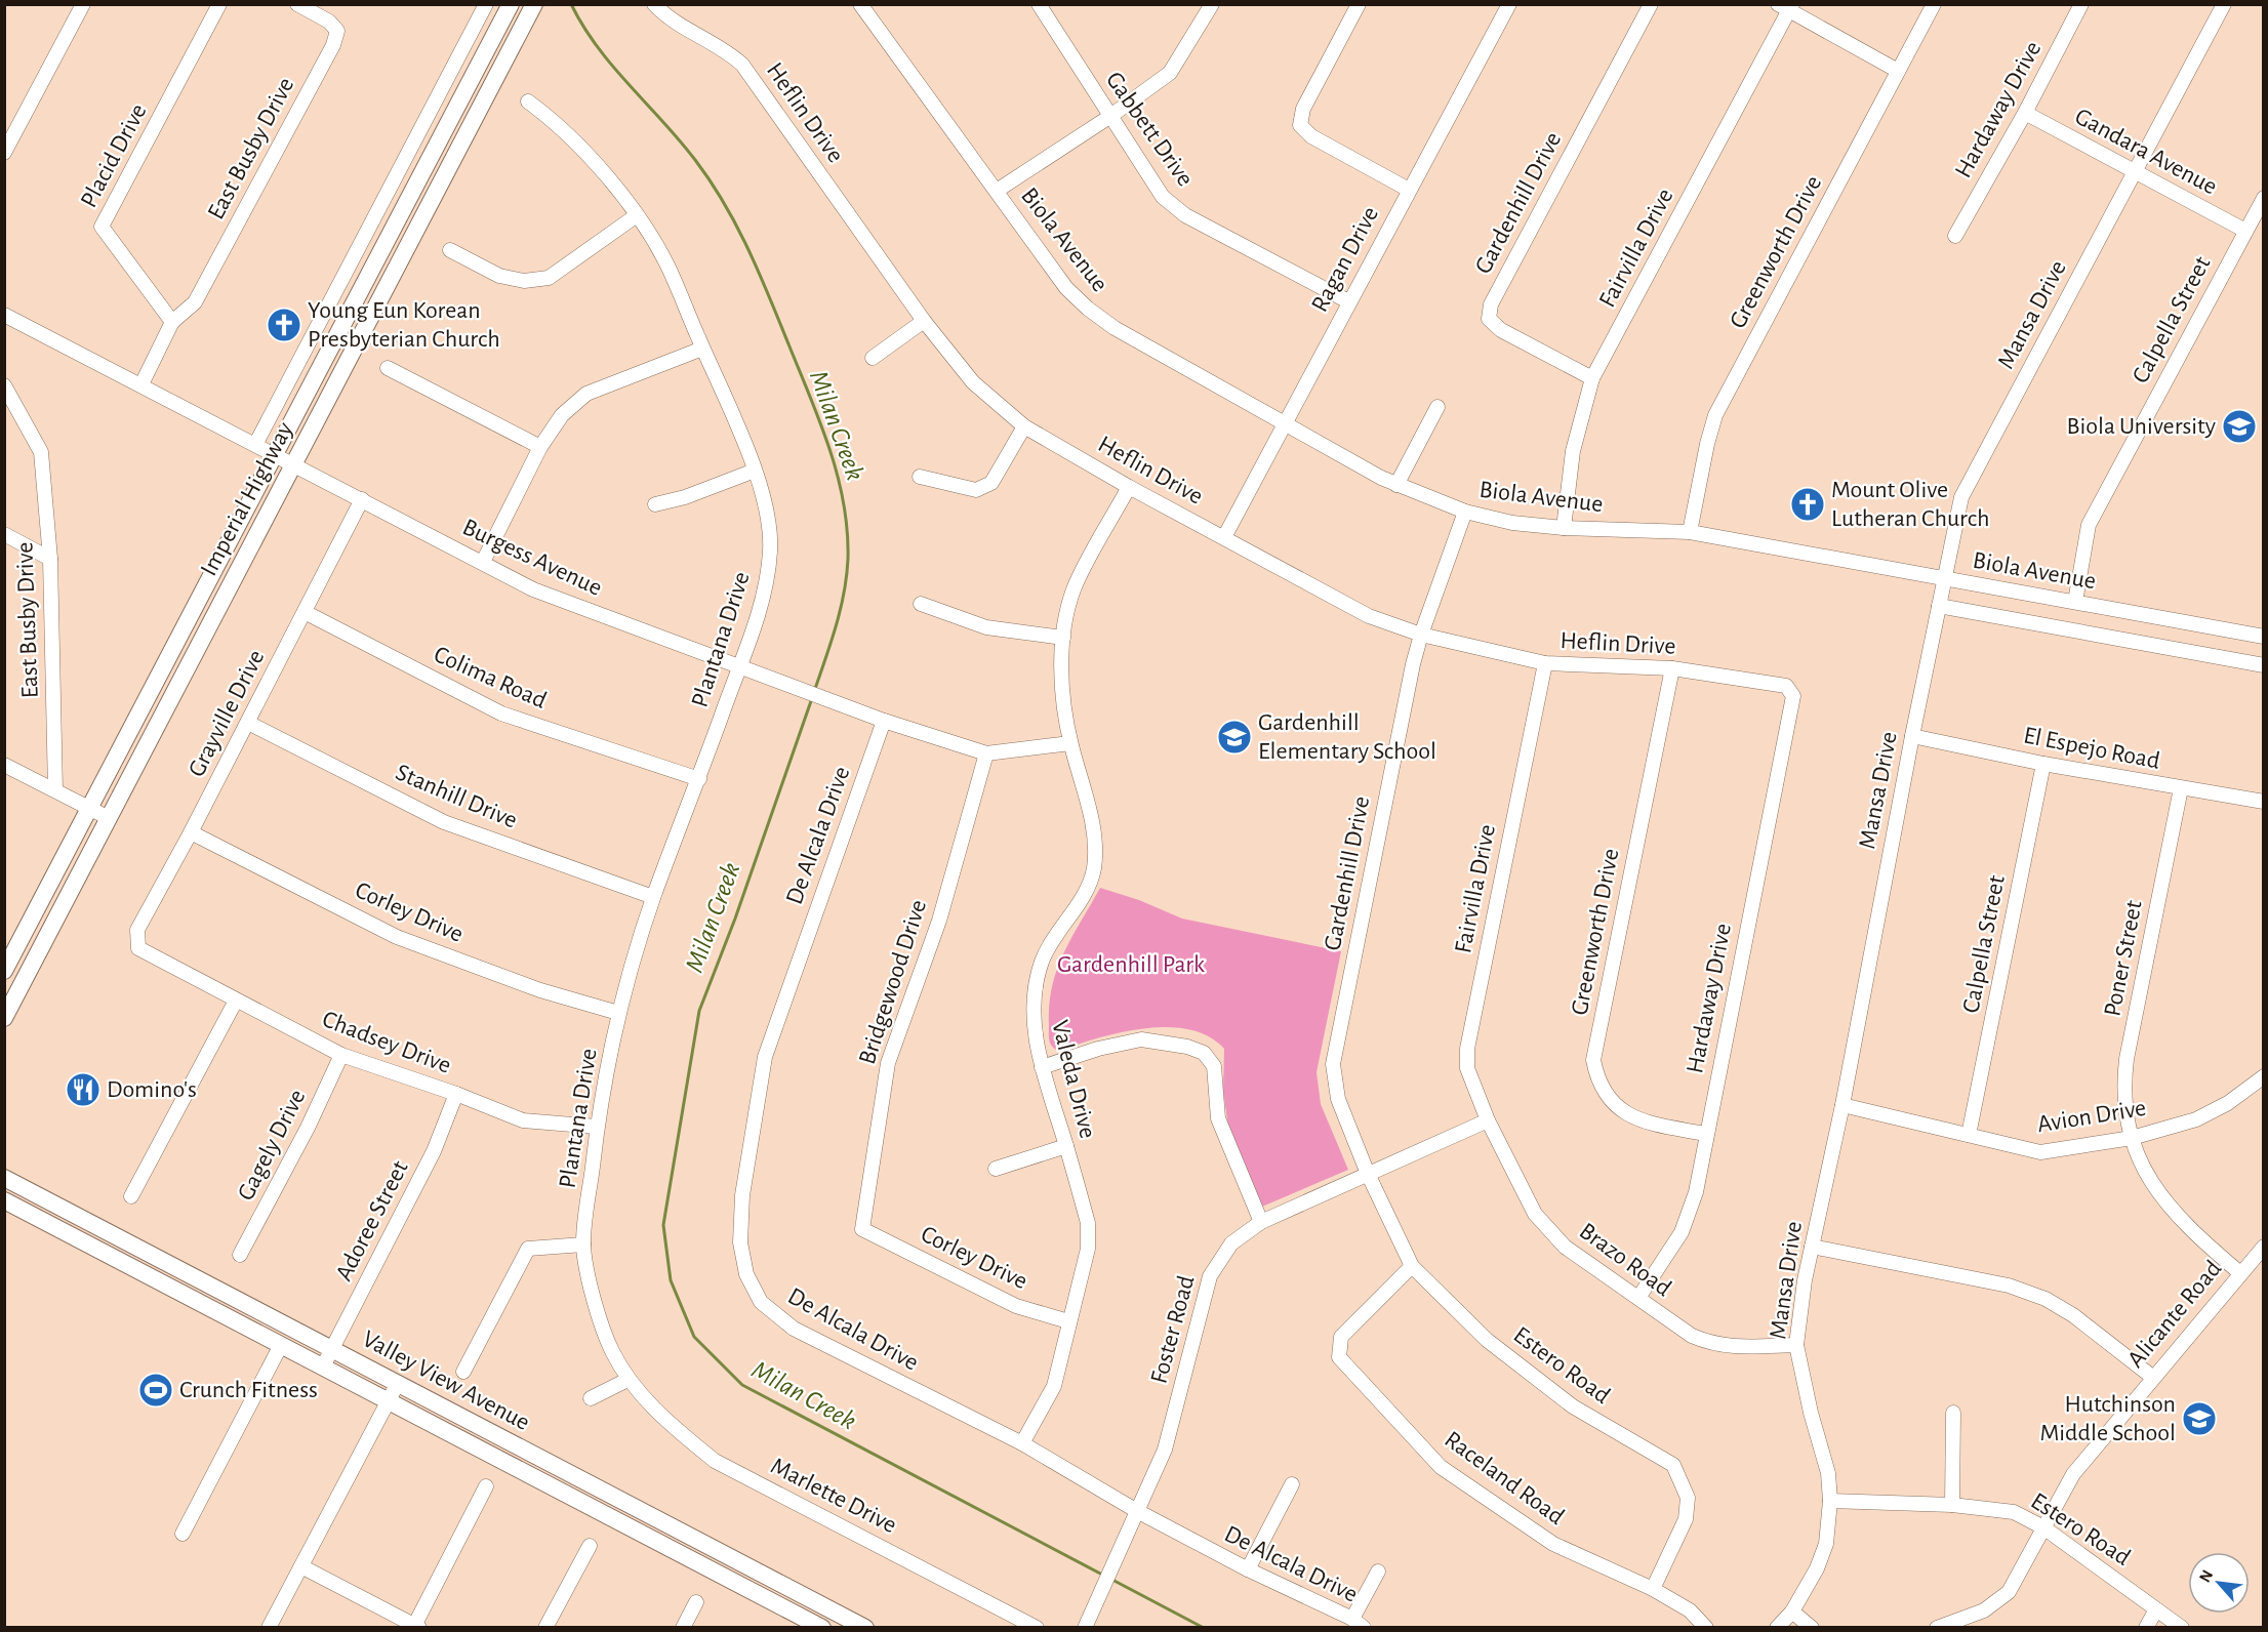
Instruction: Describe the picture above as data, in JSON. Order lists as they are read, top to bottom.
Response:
{
  "streets": {
    "main road": ["Imperial Highway", "Valley View Avenue"],
    "street": [
      "Hardaway Drive",
      "Heflin Drive",
      "Gabbett Drive",
      "East Busby Drive",
      "Gandara Avenue",
      "Placid Drive",
      "Gardenhill Drive",
      "Biola Avenue",
      "Fairvilla Drive",
      "Greenworth Drive",
      "Ragan Drive",
      "Mansa Drive",
      "Calpella Street",
      "Burgess Avenue",
      "Plantana Drive",
      "Colima Road",
      "Grayville Drive",
      "El Espejo Road",
      "Stanhill Drive",
      "De Alcala Drive",
      "Corley Drive",
      "Poner Street",
      "Bridgewood Drive",
      "Chadsey Drive",
      "Valeda Drive",
      "Avion Drive",
      "Gagely Drive",
      "Adoree Street",
      "Brazo Road",
      "Alicante Road",
      "Foster Road",
      "Estero Road",
      "Raceland Road",
      "Marlette Drive"
    ]
  },
  "crossings": [
    ["Hardaway Drive", "Heflin Drive"],
    ["Hardaway Drive", "Gandara Avenue"],
    ["Hardaway Drive", "Greenworth Drive"],
    ["Hardaway Drive", "Brazo Road"],
    ["Heflin Drive", "Gardenhill Drive"],
    ["Heflin Drive", "Fairvilla Drive"],
    ["Heflin Drive", "Greenworth Drive"],
    ["Heflin Drive", "Ragan Drive"],
    ["Heflin Drive", "Valeda Drive"],
    ["Gabbett Drive", "Ragan Drive"],
    ["East Busby Drive", "Placid Drive"],
    ["Gandara Avenue", "Mansa Drive"],
    ["Gandara Avenue", "Calpella Street"],
    ["Gardenhill Drive", "Biola Avenue"],
    ["Gardenhill Drive", "Fairvilla Drive"],
    ["Gardenhill Drive", "Foster Road"],
    ["Gardenhill Drive", "Estero Road"],
    ["Biola Avenue", "Fairvilla Drive"],
    ["Biola Avenue", "Greenworth Drive"],
    ["Biola Avenue", "Ragan Drive"],
    ["Biola Avenue", "Mansa Drive"],
    ["Biola Avenue", "Calpella Street"],
    ["Fairvilla Drive", "Brazo Road"],
    ["Fairvilla Drive", "Foster Road"],
    ["Mansa Drive", "El Espejo Road"],
    ["Mansa Drive", "Avion Drive"],
    ["Mansa Drive", "Brazo Road"],
    ["Mansa Drive", "Estero Road"],
    ["Calpella Street", "El Espejo Road"],
    ["Calpella Street", "Avion Drive"],
    ["Imperial Highway", "Burgess Avenue"],
    ["Burgess Avenue", "Plantana Drive"],
    ["Burgess Avenue", "Grayville Drive"],
    ["Burgess Avenue", "De Alcala Drive"],
    ["Burgess Avenue", "Bridgewood Drive"],
    ["Burgess Avenue", "Valeda Drive"],
    ["Plantana Drive", "Colima Road"],
    ["Plantana Drive", "Stanhill Drive"],
    ["Plantana Drive", "Corley Drive"],
    ["Plantana Drive", "Chadsey Drive"],
    ["Plantana Drive", "Marlette Drive"],
    ["Colima Road", "Grayville Drive"],
    ["Grayville Drive", "Stanhill Drive"],
    ["Grayville Drive", "Corley Drive"],
    ["Grayville Drive", "Chadsey Drive"],
    ["El Espejo Road", "Poner Street"],
    ["De Alcala Drive", "Valeda Drive"],
    ["De Alcala Drive", "Foster Road"],
    ["Corley Drive", "Bridgewood Drive"],
    ["Corley Drive", "Valeda Drive"],
    ["Poner Street", "Avion Drive"],
    ["Poner Street", "Alicante Road"],
    ["Chadsey Drive", "Gagely Drive"],
    ["Chadsey Drive", "Adoree Street"],
    ["Adoree Street", "Valley View Avenue"],
    ["Brazo Road", "Foster Road"],
    ["Alicante Road", "Estero Road"],
    ["Foster Road", "Estero Road"],
    ["Estero Road", "Raceland Road"]
  ],
  "water": ["Milan Creek"],
  "parks": ["Gardenhill Park"],
  "places": {
    "church": ["Young Eun Korean Presbyterian Church", "Mount Olive Lutheran Church"],
    "school or university": ["Biola University", "Gardenhill Elementary School", "Hutchinson Middle School"],
    "restaurant": ["Domino's"],
    "sports": ["Crunch Fitness"]
  },
  "north": "top left"
}
